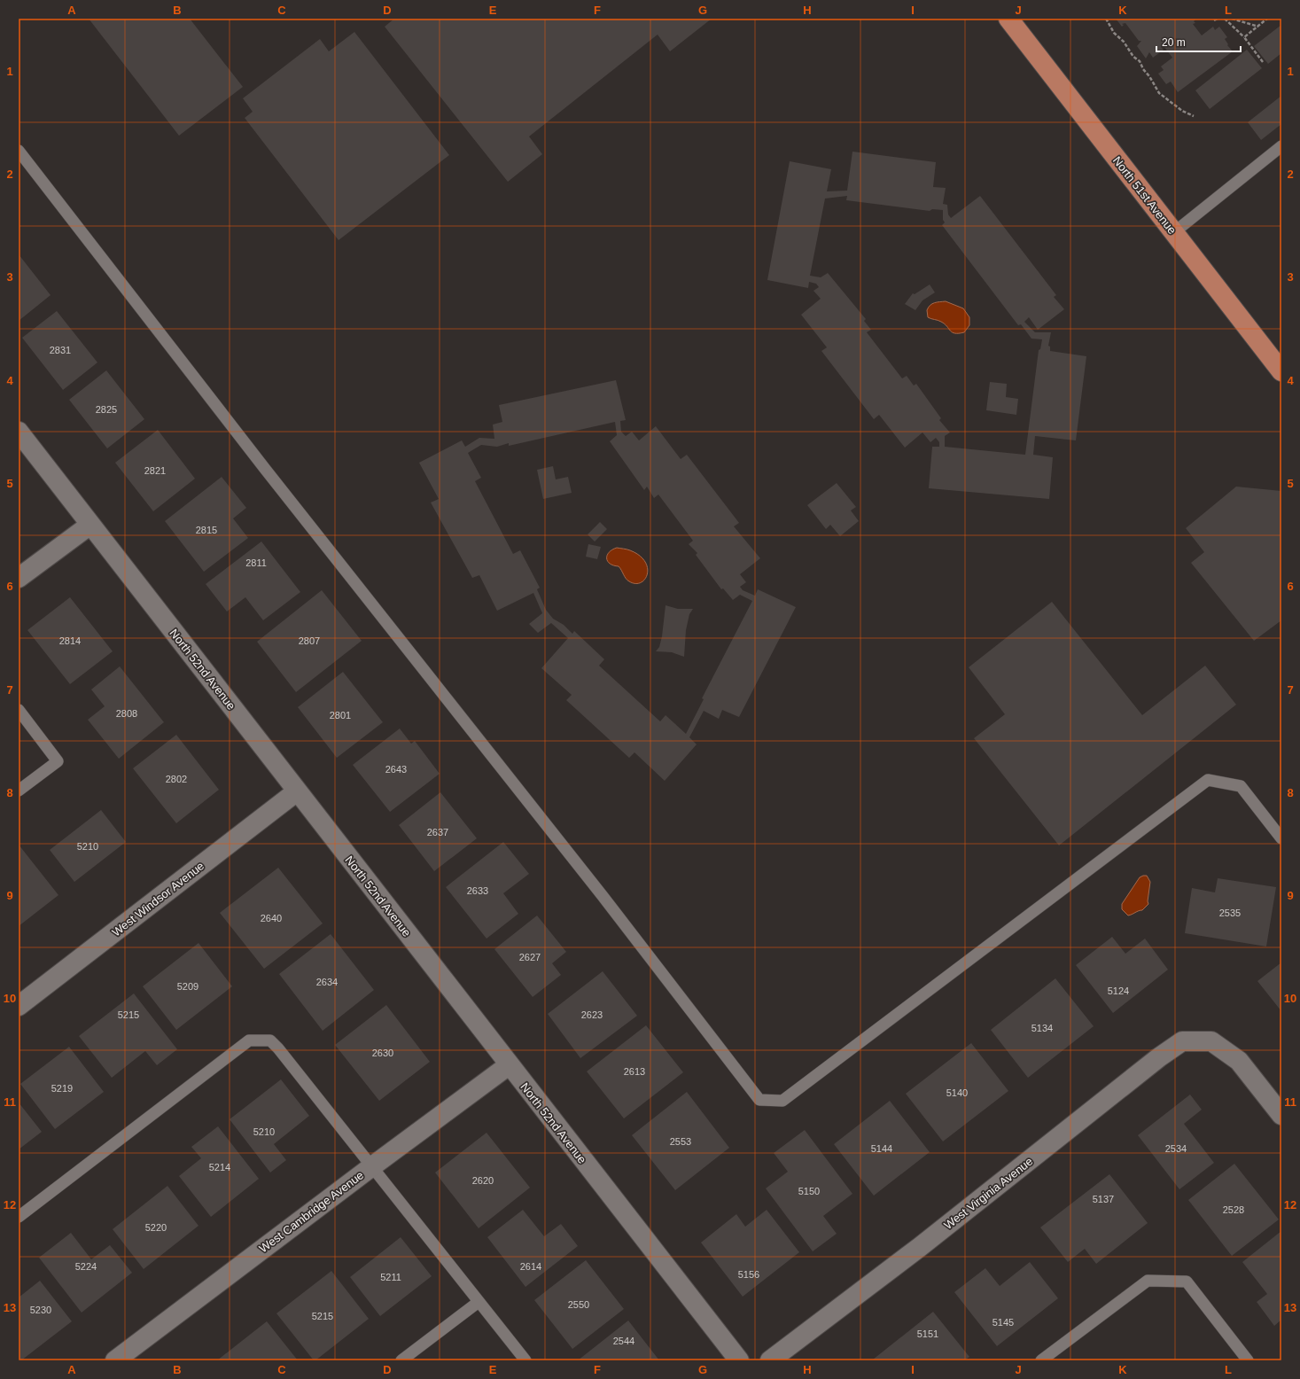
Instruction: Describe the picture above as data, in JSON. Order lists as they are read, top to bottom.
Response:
{
  "streets": {
    "main road": ["North 51st Avenue"],
    "street": [
      "North 52nd Avenue",
      "West Windsor Avenue",
      "West Virginia Avenue",
      "West Cambridge Avenue"
    ]
  },
  "crossings": [
    ["North 52nd Avenue", "West Windsor Avenue"],
    ["North 52nd Avenue", "West Cambridge Avenue"]
  ],
  "house_numbers": [
    "2831",
    "2825",
    "2821",
    "2815",
    "2811",
    "2814",
    "2807",
    "2808",
    "2801",
    "2643",
    "2802",
    "2637",
    "5210",
    "2633",
    "2535",
    "2640",
    "2627",
    "2634",
    "5209",
    "5124",
    "5215",
    "2623",
    "5134",
    "2630",
    "2613",
    "5219",
    "5140",
    "5210",
    "2553",
    "5144",
    "2534",
    "5214",
    "2620",
    "5150",
    "5137",
    "2528",
    "5220",
    "5224",
    "2614",
    "5156",
    "5211",
    "2550",
    "5230",
    "5215",
    "5145",
    "5151",
    "2544"
  ],
  "scale_bar": "20 m",
  "grid": {
    "columns": [
      "A",
      "B",
      "C",
      "D",
      "E",
      "F",
      "G",
      "H",
      "I",
      "J",
      "K",
      "L"
    ],
    "rows": [
      "1",
      "2",
      "3",
      "4",
      "5",
      "6",
      "7",
      "8",
      "9",
      "10",
      "11",
      "12",
      "13"
    ]
  }
}
